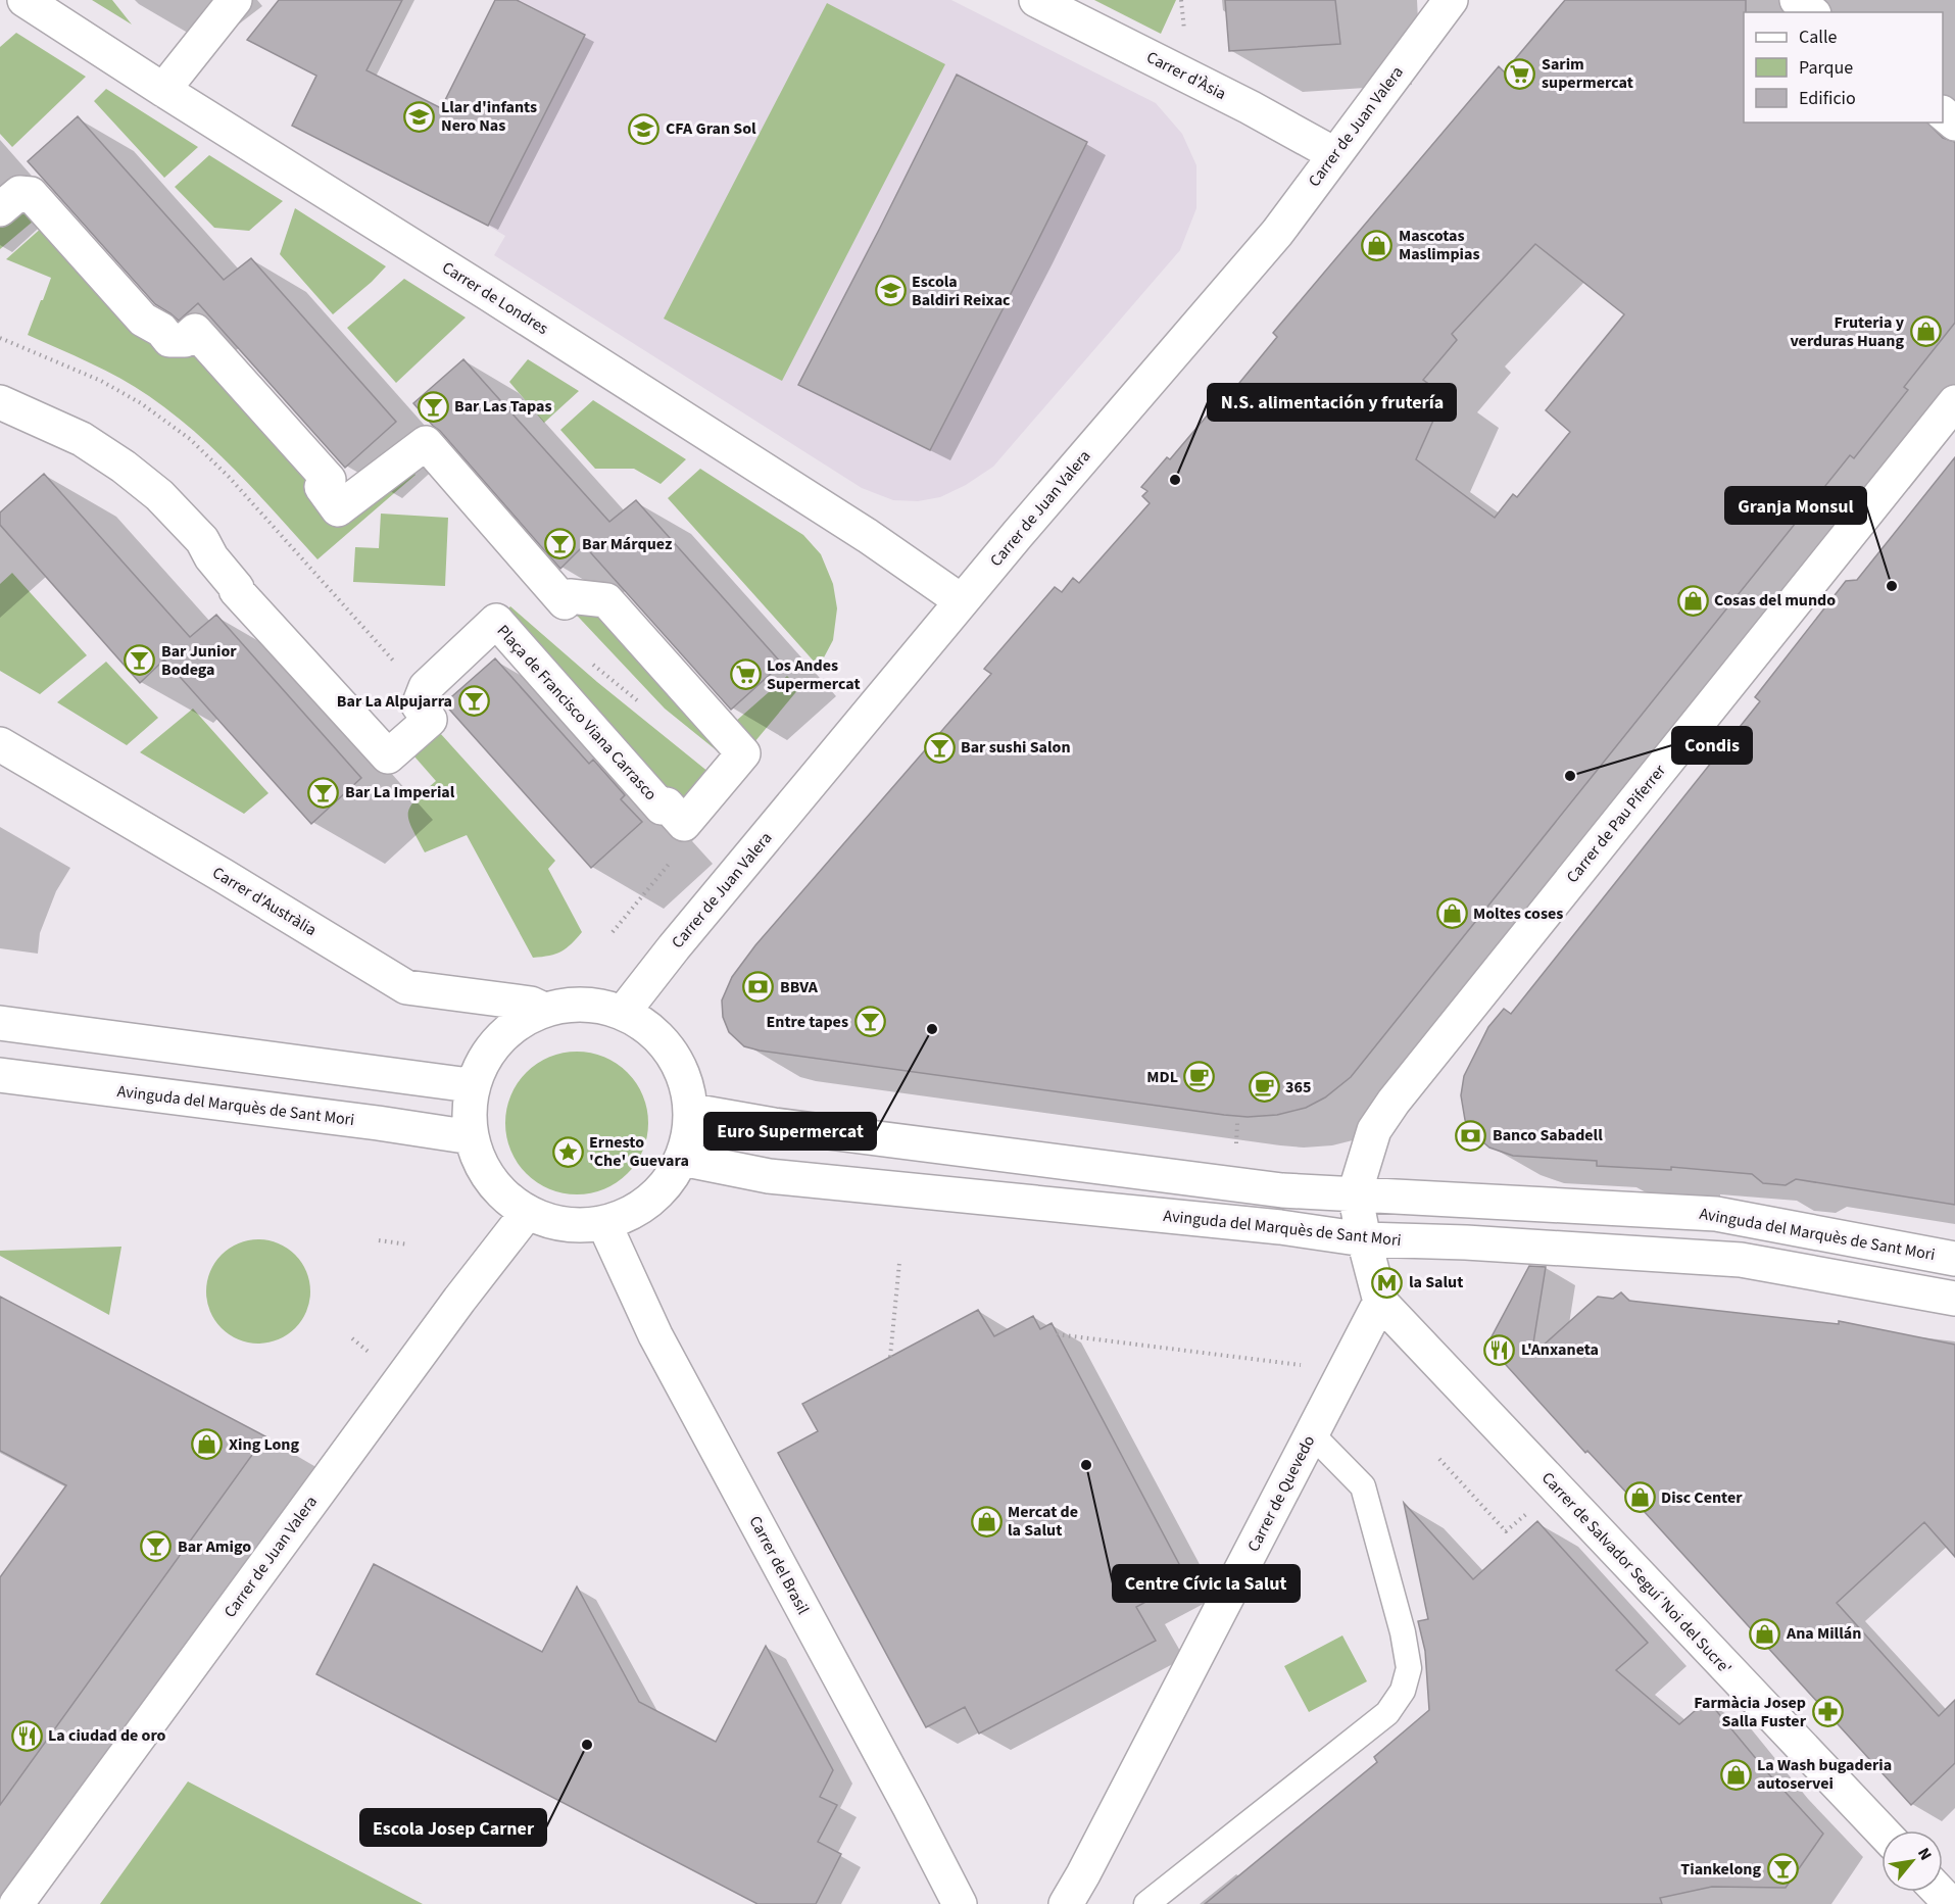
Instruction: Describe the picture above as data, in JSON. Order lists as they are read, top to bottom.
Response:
{
  "streets": {
    "street": [
      "Carrer d'Àsia",
      "Carrer de Juan Valera",
      "Carrer de Londres",
      "Plaça de Francisco Viana Carrasco",
      "Carrer de Pau Piferrer",
      "Carrer d'Austràlia",
      "Avinguda del Marquès de Sant Mori",
      "Carrer de Quevedo",
      "Carrer del Brasil",
      "Carrer de Salvador Seguí 'Noi del Sucre'"
    ]
  },
  "crossings": [
    ["Carrer d'Àsia", "Carrer de Juan Valera"],
    ["Carrer de Juan Valera", "Carrer de Londres"],
    ["Carrer de Pau Piferrer", "Avinguda del Marquès de Sant Mori"],
    ["Carrer de Quevedo", "Carrer de Salvador Seguí 'Noi del Sucre'"]
  ],
  "places": {
    "supermarket": ["Sarim supermercat", "Los Andes Supermercat"],
    "school or university": ["Llar d'infants Nero Nas", "CFA Gran Sol", "Escola Baldiri Reixac"],
    "shop": [
      "Mascotas Maslimpias",
      "Fruteria y verduras Huang",
      "Cosas del mundo",
      "Moltes coses",
      "Xing Long",
      "Disc Center",
      "Mercat de la Salut",
      "Ana Millán",
      "La Wash bugaderia autoservei"
    ],
    "bar": [
      "Bar Las Tapas",
      "Bar Márquez",
      "Bar Junior Bodega",
      "Bar La Alpujarra",
      "Bar sushi Salon",
      "Bar La Imperial",
      "Entre tapes",
      "Bar Amigo",
      "Tiankelong"
    ],
    "other": [
      "N.S. alimentación y frutería",
      "Granja Monsul",
      "Condis",
      "Euro Supermercat",
      "Centre Cívic la Salut",
      "Escola Josep Carner"
    ],
    "bank": ["BBVA", "Banco Sabadell"],
    "cafe": ["MDL", "365"],
    "place": ["Ernesto 'Che' Guevara"],
    "metro station": ["la Salut"],
    "restaurant": ["L'Anxaneta", "La ciudad de oro"],
    "pharmacy": ["Farmàcia Josep Salla Fuster"]
  },
  "legend": ["Calle", "Parque", "Edificio"],
  "north": "top right"
}
